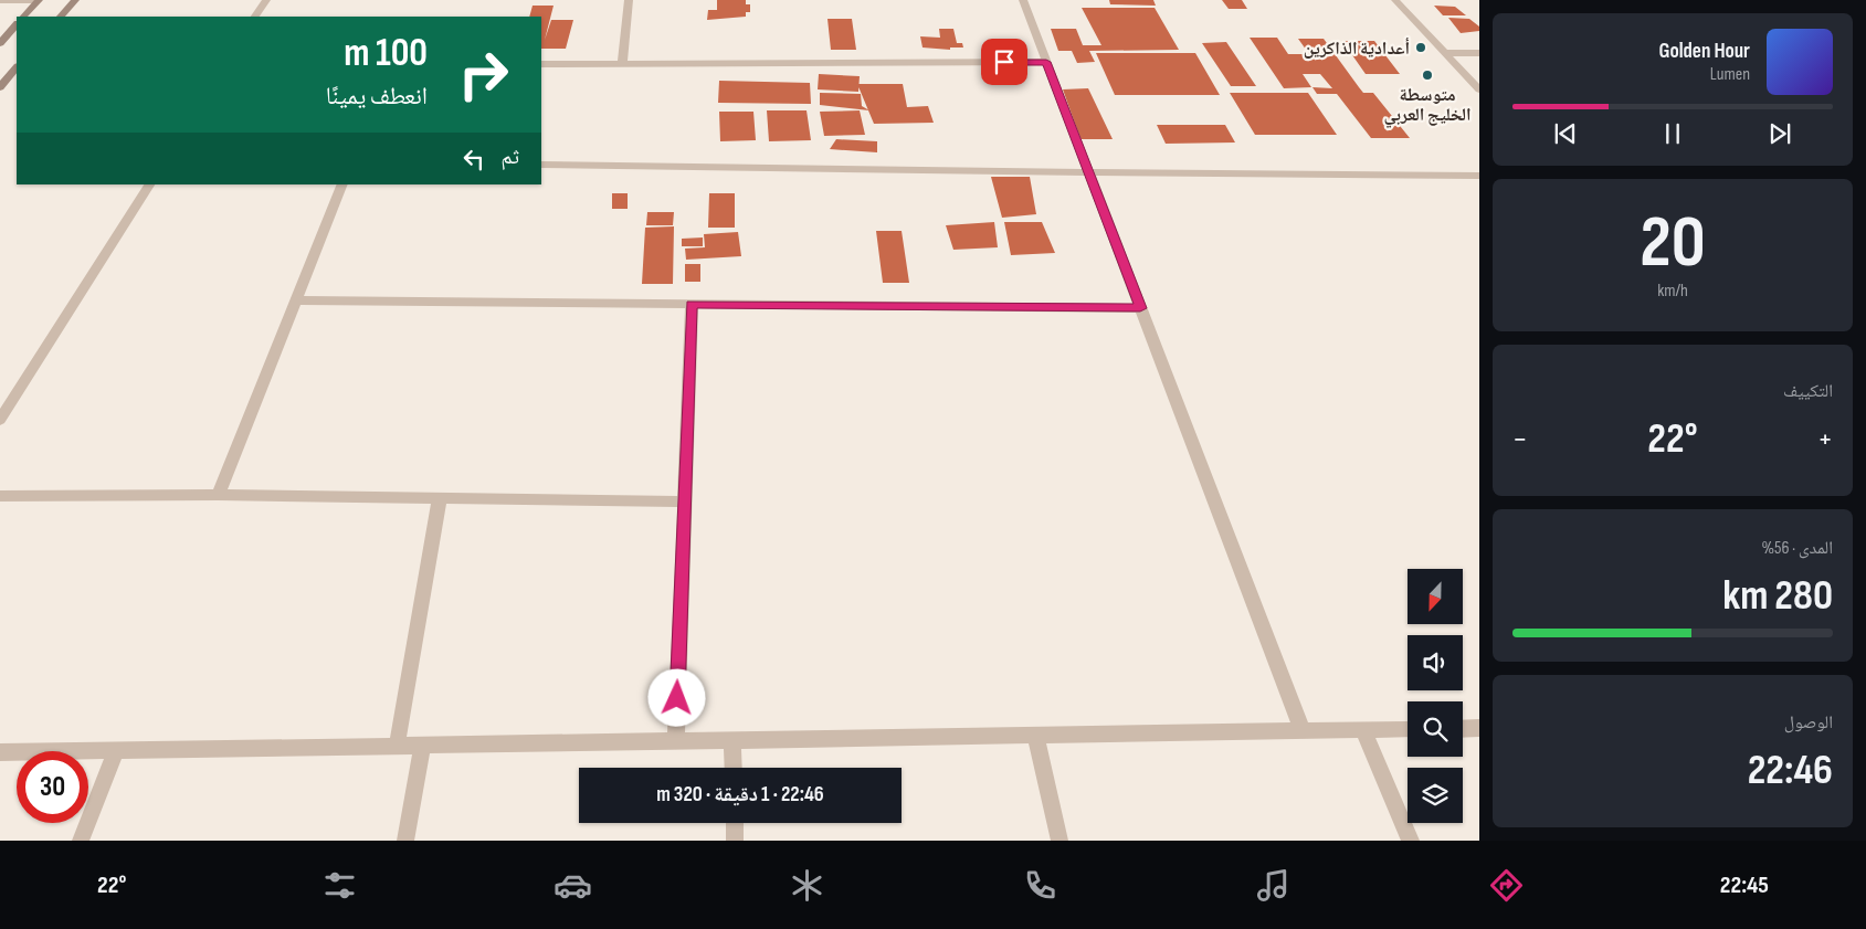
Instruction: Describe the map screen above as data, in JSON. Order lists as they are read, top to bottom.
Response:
{
  "places": ["أعدادية الذاكرين", "متوسطة الخليج العربي"],
  "north": "bottom",
  "page": {
    "turn": ["100 m", "انعطف يمينًا"],
    "song": ["Golden Hour", "Lumen"],
    "then": "ثم",
    "tile": [
      ["20", "km/h"],
      "التكييف",
      ["المدى · 56%", "280 km"],
      ["الوصول", "22:46"]
    ],
    "heat": ["−", "22°", "+"],
    "limit": "30",
    "trip": "22:46 · 1 دقيقة · 320 m",
    "tabs": ["22:45", "22°"]
  }
}
